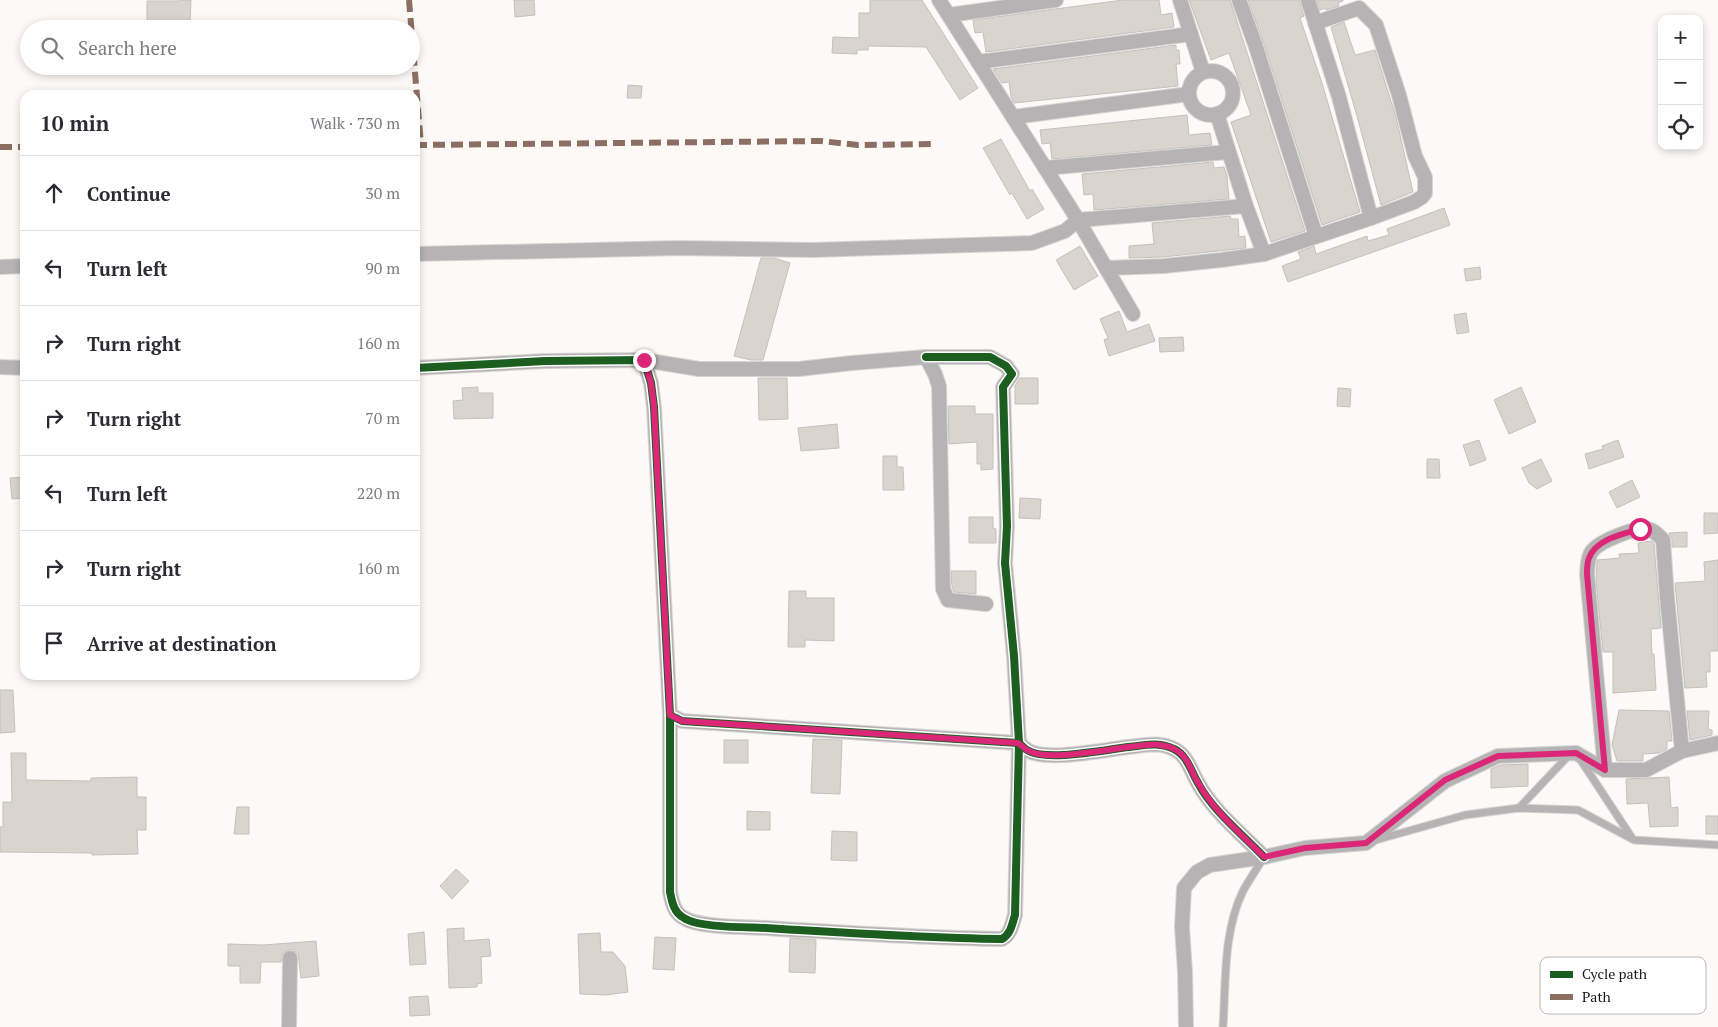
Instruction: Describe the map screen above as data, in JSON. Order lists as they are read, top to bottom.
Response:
{
  "legend": ["Cycle path", "Path"],
  "page": {
    "map_buttons": ["+", "−"],
    "search": "Search here",
    "heading": ["10 min", "Walk · 730 m"],
    "list": [
      ["Continue", "30 m"],
      ["Turn left", "90 m"],
      ["Turn right", "160 m"],
      ["Turn right", "70 m"],
      ["Turn left", "220 m"],
      ["Turn right", "160 m"],
      "Arrive at destination"
    ]
  }
}
